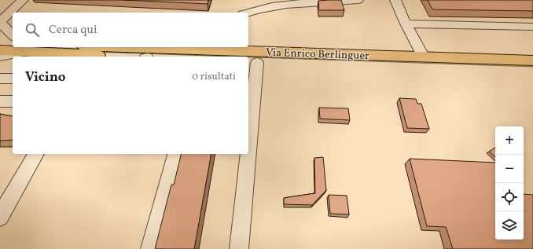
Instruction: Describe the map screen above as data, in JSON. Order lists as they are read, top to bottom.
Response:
{
  "streets": {
    "main road": ["Via Enrico Berlinguer"]
  },
  "page": {
    "search": "Cerca qui",
    "heading": ["Vicino", "0 risultati"],
    "map_buttons": ["+", "−"]
  }
}
